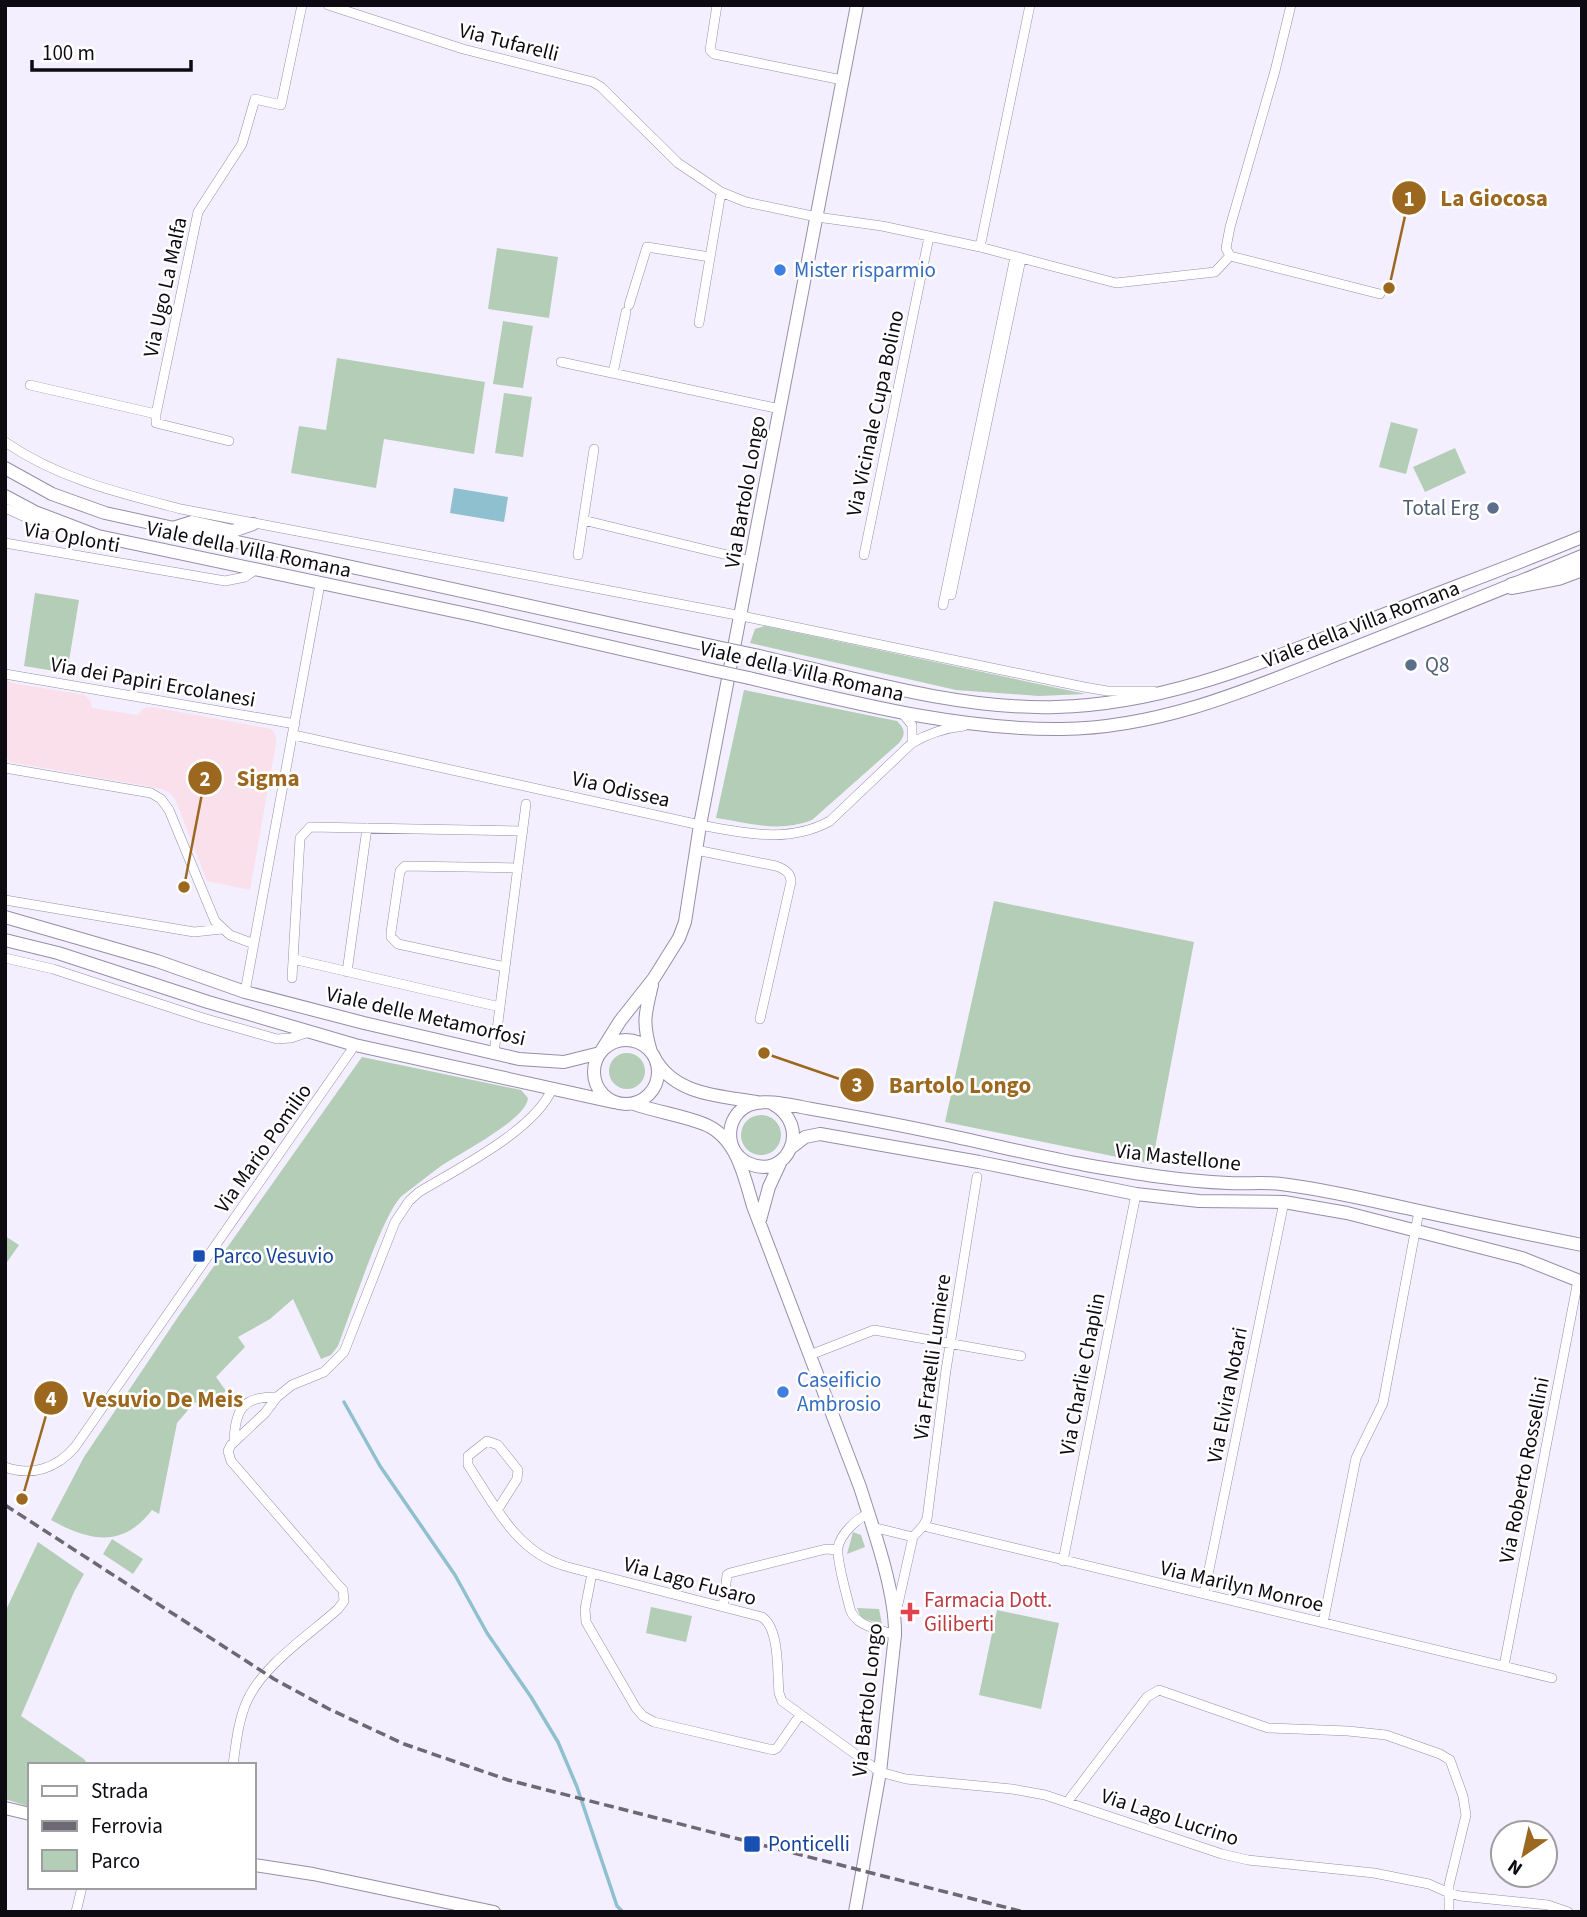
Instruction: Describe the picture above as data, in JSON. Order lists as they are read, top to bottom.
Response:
{
  "streets": {
    "street": [
      "Via Tufarelli",
      "Via Ugo La Malfa",
      "Via Vicinale Cupa Bolino",
      "Via Bartolo Longo",
      "Via Oplonti",
      "Viale della Villa Romana",
      "Via dei Papiri Ercolanesi",
      "Via Odissea",
      "Viale delle Metamorfosi",
      "Via Mario Pomilio",
      "Via Mastellone",
      "Via Fratelli Lumiere",
      "Via Charlie Chaplin",
      "Via Elvira Notari",
      "Via Roberto Rossellini",
      "Via Lago Fusaro",
      "Via Marilyn Monroe",
      "Via Lago Lucrino"
    ]
  },
  "crossings": [
    ["Via Bartolo Longo", "Viale della Villa Romana"],
    ["Via Bartolo Longo", "Via Odissea"],
    ["Via Bartolo Longo", "Viale delle Metamorfosi"],
    ["Via Bartolo Longo", "Via Mastellone"],
    ["Via Bartolo Longo", "Via Lago Fusaro"],
    ["Via Bartolo Longo", "Via Lago Lucrino"],
    ["Via Oplonti", "Viale della Villa Romana"],
    ["Viale della Villa Romana", "Via Odissea"],
    ["Via dei Papiri Ercolanesi", "Via Odissea"],
    ["Viale delle Metamorfosi", "Via Mario Pomilio"],
    ["Via Mastellone", "Via Charlie Chaplin"],
    ["Via Mastellone", "Via Elvira Notari"],
    ["Via Mastellone", "Via Roberto Rossellini"],
    ["Via Fratelli Lumiere", "Via Marilyn Monroe"],
    ["Via Charlie Chaplin", "Via Marilyn Monroe"],
    ["Via Elvira Notari", "Via Marilyn Monroe"],
    ["Via Roberto Rossellini", "Via Marilyn Monroe"],
    ["Via Lago Fusaro", "Via Lago Lucrino"]
  ],
  "places": {
    "other": [
      "Mister risparmio",
      "La Giocosa",
      "Total Erg",
      "Q8",
      "Sigma",
      "Bartolo Longo",
      "Caseificio Ambrosio",
      "Vesuvio De Meis"
    ],
    "transit": ["Parco Vesuvio", "Ponticelli"],
    "health": ["Farmacia Dott. Giliberti"]
  },
  "legend": ["Strada", "Ferrovia", "Parco"],
  "scale_bar": "100 m",
  "north": "bottom left"
}
